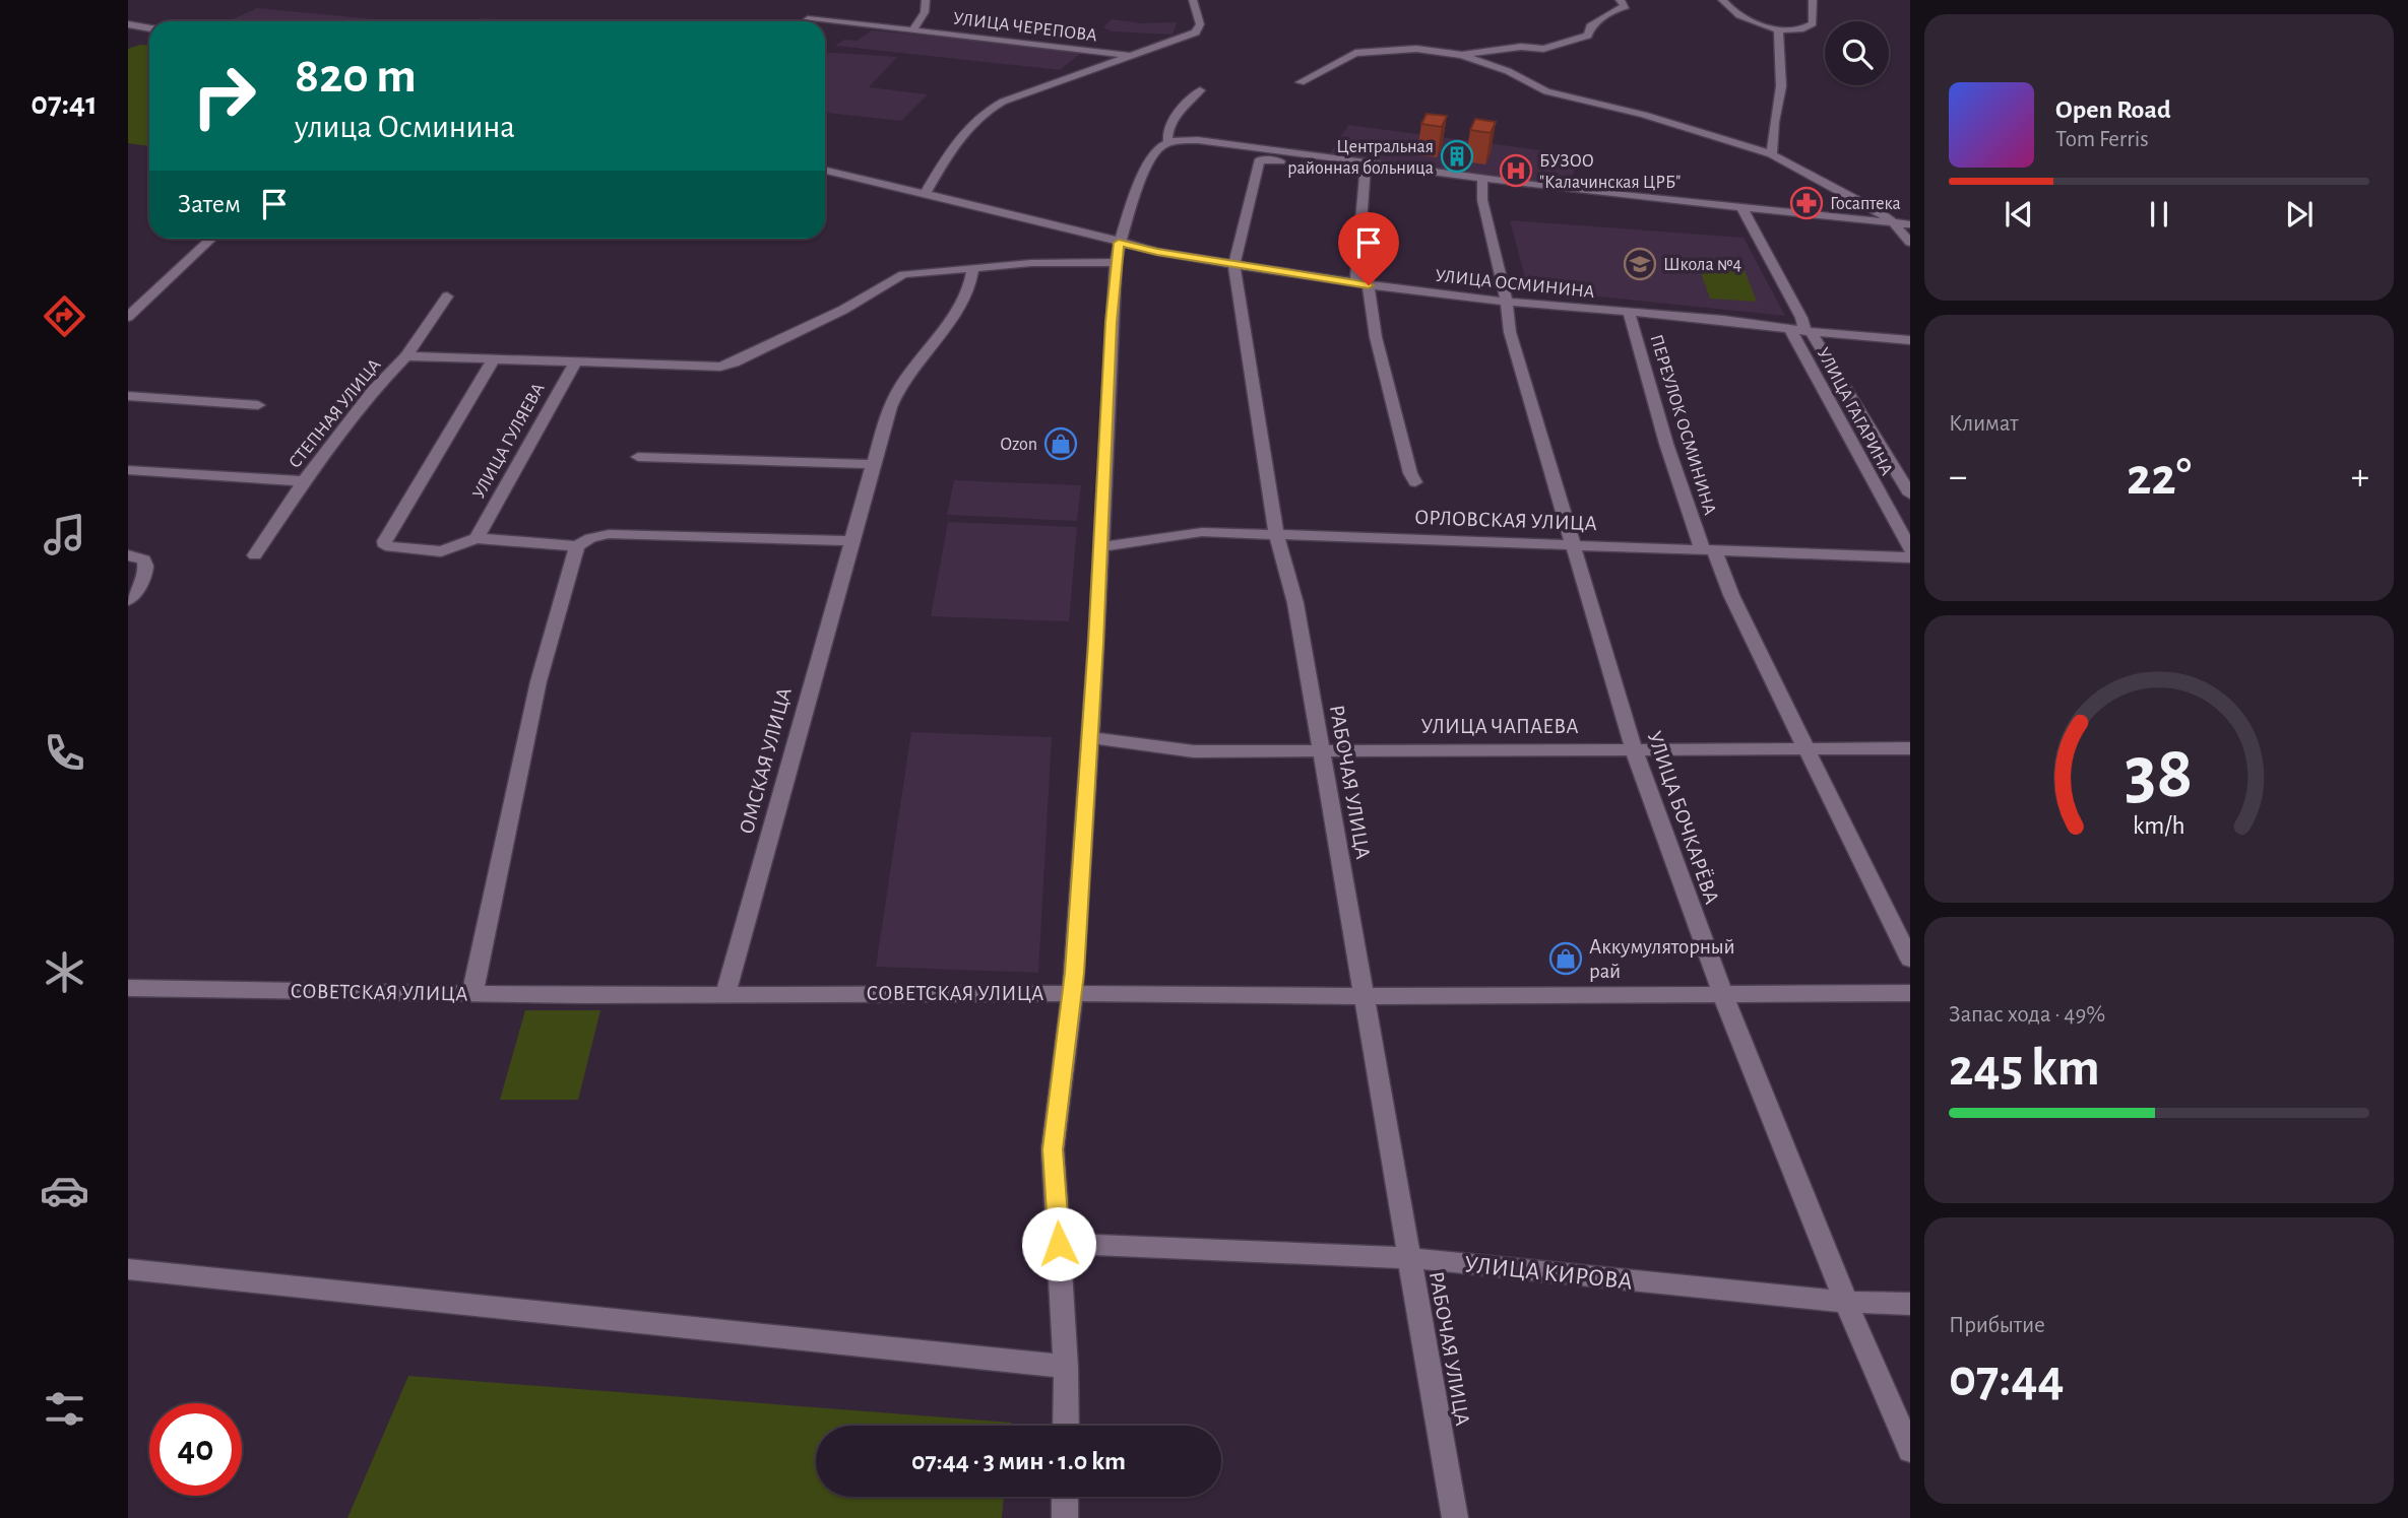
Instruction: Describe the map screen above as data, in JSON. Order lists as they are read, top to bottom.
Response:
{
  "streets": {
    "street": [
      "УЛИЦА ЧЕРЕПОВА",
      "УЛИЦА ОСМИНИНА",
      "УЛИЦА ГАГАРИНА",
      "СТЕПНАЯ УЛИЦА",
      "ПЕРЕУЛОК ОСМИНИНА",
      "УЛИЦА ГУЛЯЕВА",
      "ОРЛОВСКАЯ УЛИЦА",
      "УЛИЦА ЧАПАЕВА",
      "ОМСКАЯ УЛИЦА",
      "РАБОЧАЯ УЛИЦА",
      "УЛИЦА БОЧКАРЁВА",
      "СОВЕТСКАЯ УЛИЦА",
      "УЛИЦА КИРОВА"
    ]
  },
  "crossings": [
    ["УЛИЦА ЧЕРЕПОВА", "УЛИЦА ОСМИНИНА"],
    ["УЛИЦА ОСМИНИНА", "УЛИЦА ГАГАРИНА"],
    ["УЛИЦА ОСМИНИНА", "ПЕРЕУЛОК ОСМИНИНА"],
    ["УЛИЦА ОСМИНИНА", "РАБОЧАЯ УЛИЦА"],
    ["УЛИЦА ОСМИНИНА", "УЛИЦА БОЧКАРЁВА"],
    ["ПЕРЕУЛОК ОСМИНИНА", "ОРЛОВСКАЯ УЛИЦА"],
    ["ПЕРЕУЛОК ОСМИНИНА", "УЛИЦА ЧАПАЕВА"],
    ["ОРЛОВСКАЯ УЛИЦА", "РАБОЧАЯ УЛИЦА"],
    ["ОРЛОВСКАЯ УЛИЦА", "УЛИЦА БОЧКАРЁВА"],
    ["УЛИЦА ЧАПАЕВА", "РАБОЧАЯ УЛИЦА"],
    ["УЛИЦА ЧАПАЕВА", "УЛИЦА БОЧКАРЁВА"],
    ["ОМСКАЯ УЛИЦА", "СОВЕТСКАЯ УЛИЦА"],
    ["РАБОЧАЯ УЛИЦА", "СОВЕТСКАЯ УЛИЦА"],
    ["РАБОЧАЯ УЛИЦА", "УЛИЦА КИРОВА"],
    ["УЛИЦА БОЧКАРЁВА", "СОВЕТСКАЯ УЛИЦА"],
    ["УЛИЦА БОЧКАРЁВА", "УЛИЦА КИРОВА"]
  ],
  "places": {
    "building": ["Центральная районная больница"],
    "hospital": ["БУЗОО \"Калачинская ЦРБ\""],
    "pharmacy": ["Госаптека"],
    "school or university": ["Школа №4"],
    "shop": ["Ozon", "Аккумуляторный рай"]
  },
  "page": {
    "tabs": "07:41",
    "turn": ["820 m", "улица Осминина"],
    "song": ["Open Road", "Tom Ferris"],
    "then": "Затем",
    "tile": [
      "Климат",
      ["Запас хода · 49%", "245 km"],
      ["Прибытие", "07:44"]
    ],
    "heat": ["−", "22°", "+"],
    "limit": "40",
    "trip": "07:44 · 3 мин · 1.0 km",
    "gauge": ["38", "km/h"]
  }
}
